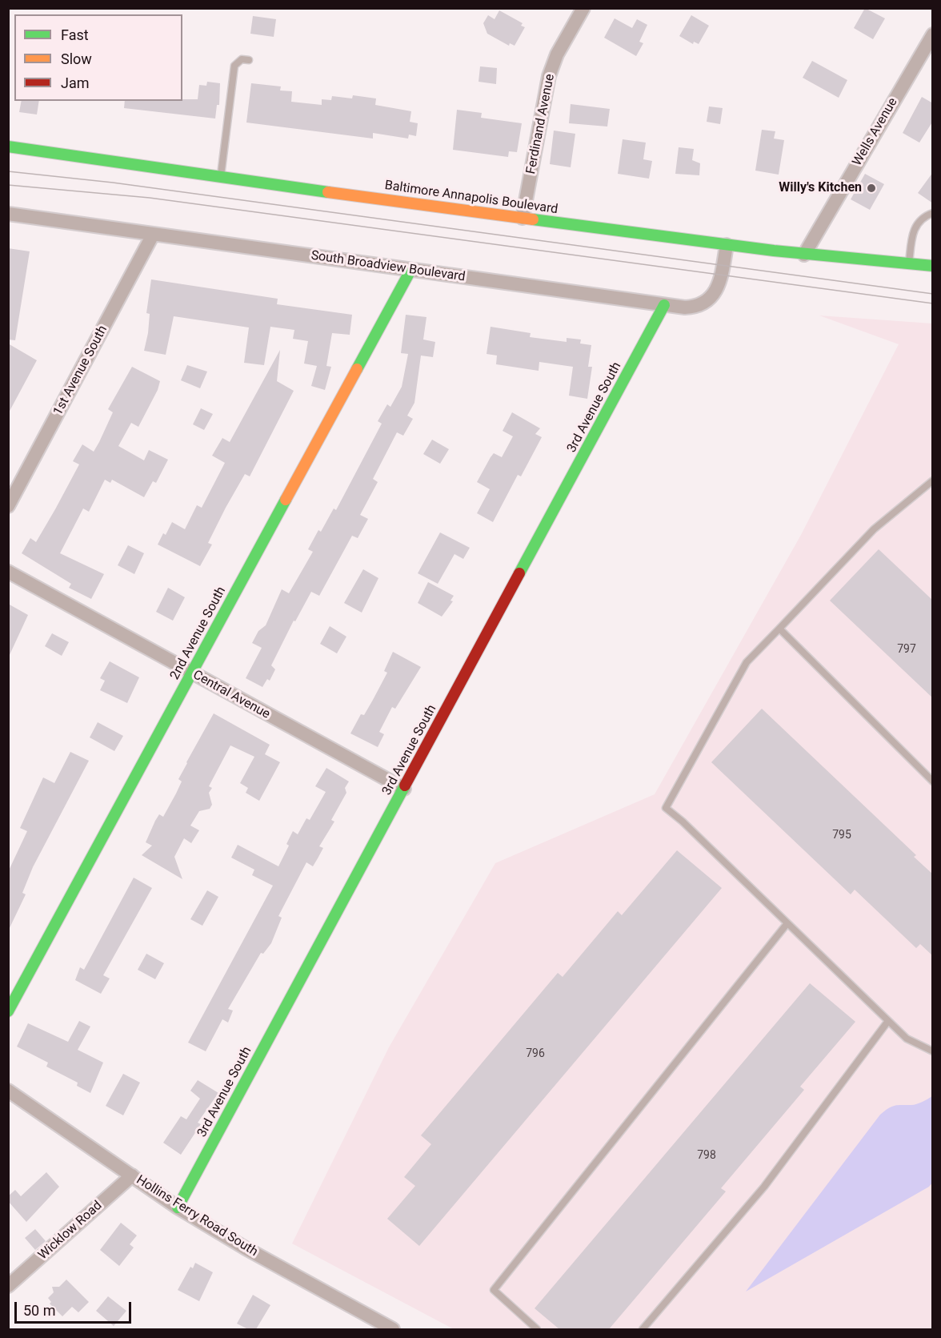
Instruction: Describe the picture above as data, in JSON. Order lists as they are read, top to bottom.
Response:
{
  "streets": {
    "street": [
      "Ferdinand Avenue",
      "Wells Avenue",
      "Baltimore Annapolis Boulevard",
      "South Broadview Boulevard",
      "1st Avenue South",
      "3rd Avenue South",
      "2nd Avenue South",
      "Central Avenue",
      "Hollins Ferry Road South",
      "Wicklow Road"
    ]
  },
  "crossings": [
    ["Ferdinand Avenue", "Baltimore Annapolis Boulevard"],
    ["Wells Avenue", "Baltimore Annapolis Boulevard"],
    ["Baltimore Annapolis Boulevard", "South Broadview Boulevard"],
    ["South Broadview Boulevard", "1st Avenue South"],
    ["South Broadview Boulevard", "3rd Avenue South"],
    ["South Broadview Boulevard", "2nd Avenue South"],
    ["3rd Avenue South", "Central Avenue"],
    ["3rd Avenue South", "Hollins Ferry Road South"],
    ["2nd Avenue South", "Central Avenue"],
    ["Hollins Ferry Road South", "Wicklow Road"]
  ],
  "places": ["Willy's Kitchen"],
  "house_numbers": [
    "797",
    "795",
    "796",
    "798"
  ],
  "legend": ["Fast", "Slow", "Jam"],
  "scale_bar": "50 m"
}
